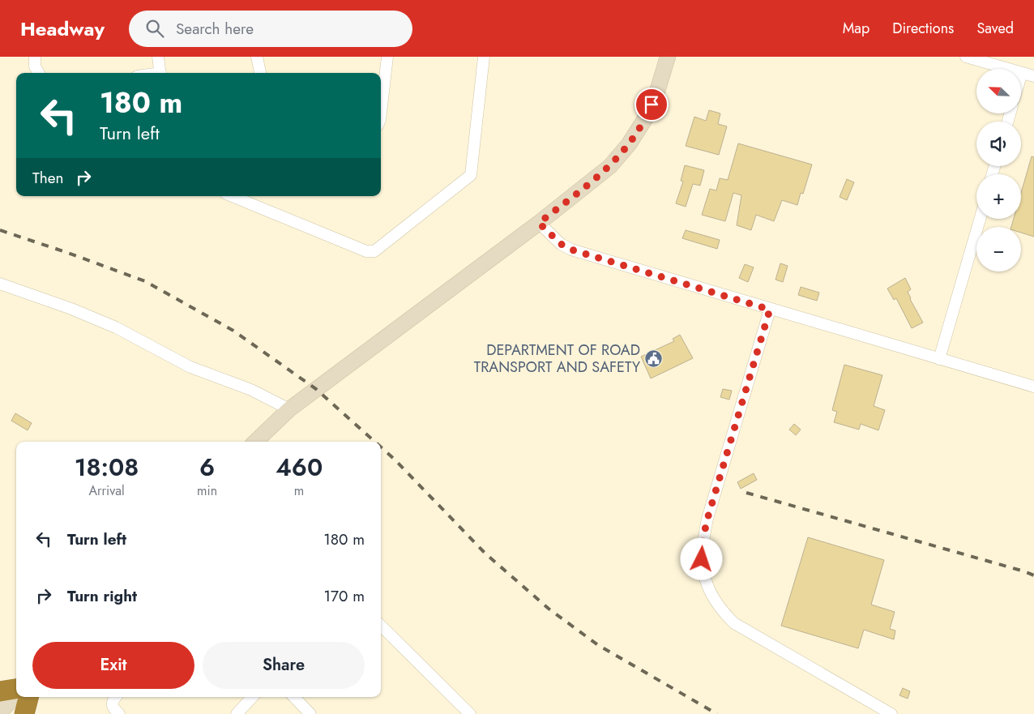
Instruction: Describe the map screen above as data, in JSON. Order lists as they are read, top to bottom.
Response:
{
  "places": {
    "public building": ["DEPARTMENT OF ROAD TRANSPORT AND SAFETY"]
  },
  "north": "top left",
  "page": {
    "header": "Headway",
    "search": "Search here",
    "nav": ["Map", "Directions", "Saved"],
    "map_buttons": ["+", "−"],
    "turn": ["180 m", "Turn left"],
    "then": "Then",
    "eta": [
      "18:08",
      "Arrival",
      "6",
      "min",
      "460",
      "m"
    ],
    "list": [
      {
        "name": "Turn left",
        "value": "180 m"
      },
      {
        "name": "Turn right",
        "value": "170 m"
      }
    ],
    "buttons": ["Exit", "Share"]
  }
}
